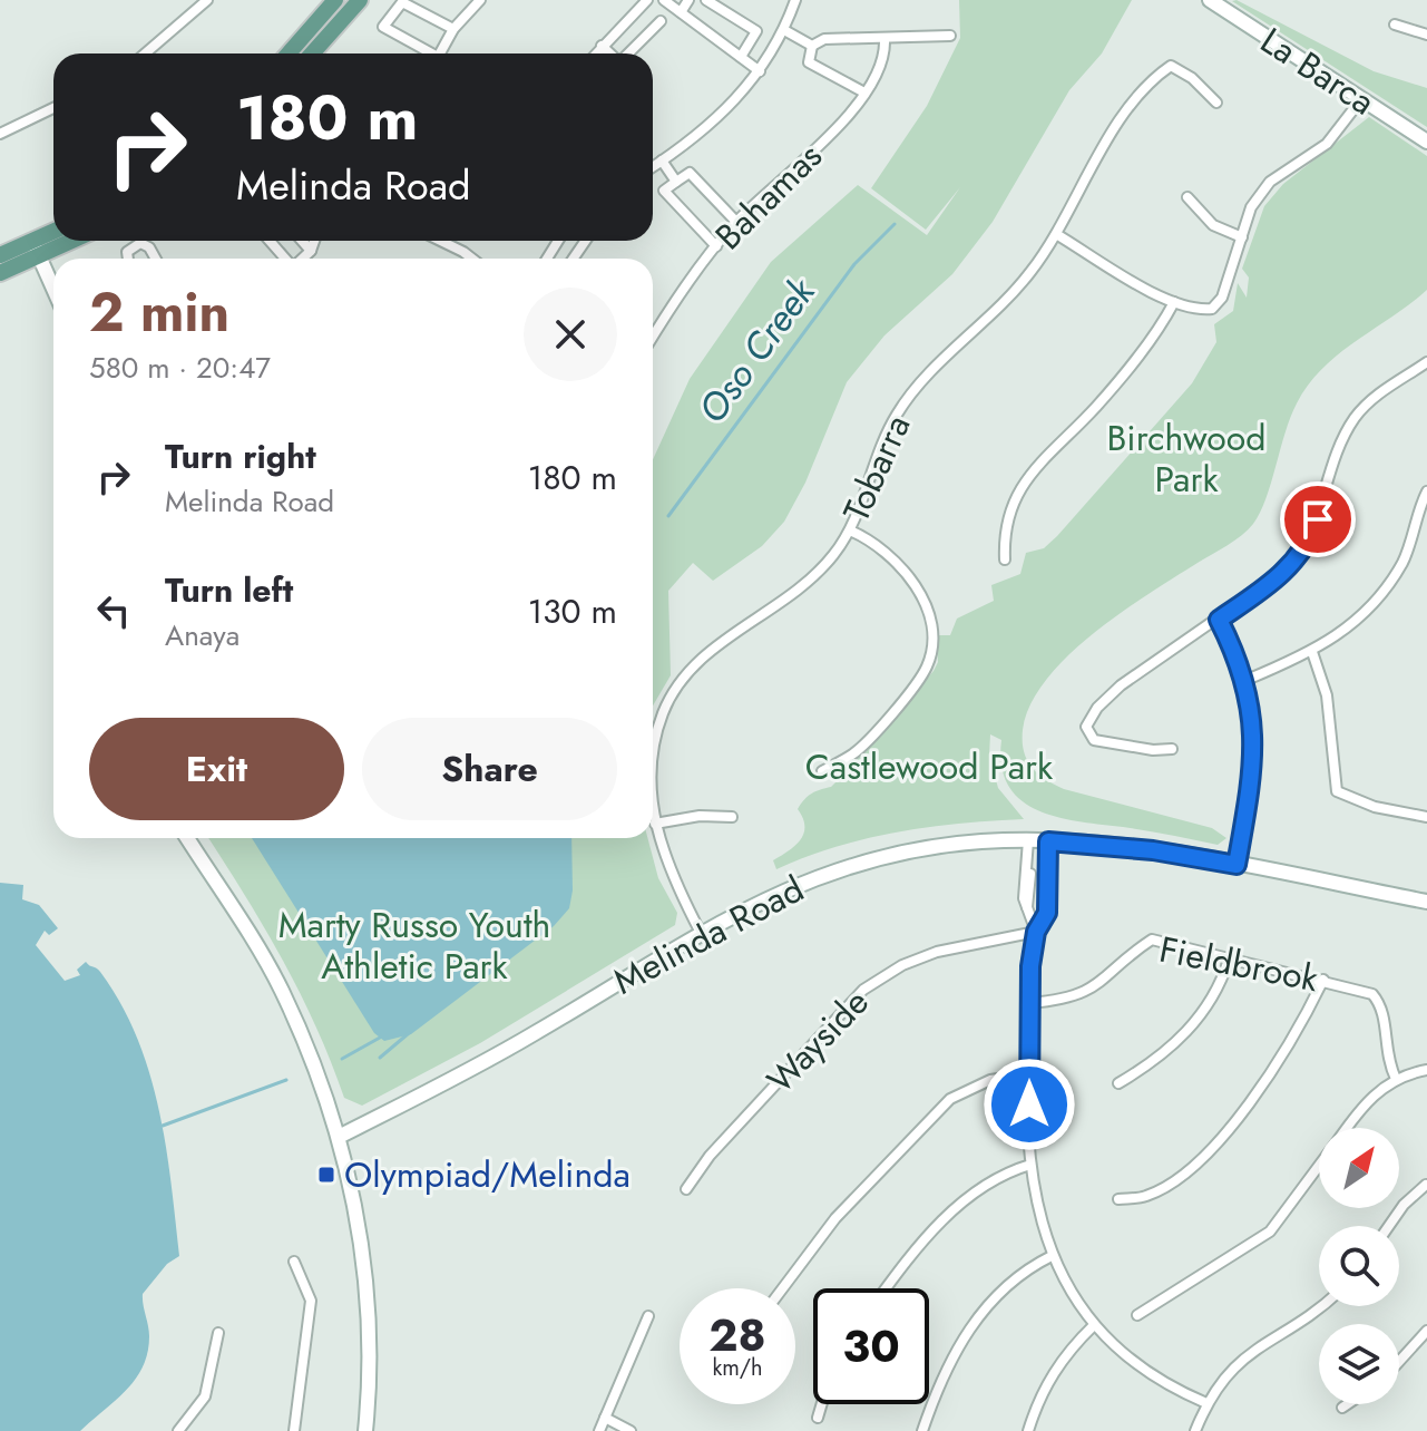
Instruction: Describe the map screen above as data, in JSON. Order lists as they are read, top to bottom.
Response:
{
  "streets": {
    "main road": ["La Barca", "Melinda Road"],
    "street": [
      "Bahamas",
      "Tobarra",
      "Fieldbrook",
      "Wayside"
    ]
  },
  "crossings": [
    ["Tobarra", "Melinda Road"]
  ],
  "water": ["Oso Creek"],
  "parks": ["Birchwood Park", "Castlewood Park", "Marty Russo Youth Athletic Park"],
  "places": {
    "transit": ["Olympiad/Melinda"]
  },
  "north": "top right",
  "page": {
    "turn": ["180 m", "Melinda Road"],
    "heading": ["2 min", "580 m · 20:47"],
    "list": [
      {
        "name": "Turn right",
        "note": "Melinda Road",
        "value": "180 m"
      },
      {
        "name": "Turn left",
        "note": "Anaya",
        "value": "130 m"
      }
    ],
    "buttons": ["Exit", "Share"],
    "speed": "28 km/h",
    "limit": "30"
  }
}
